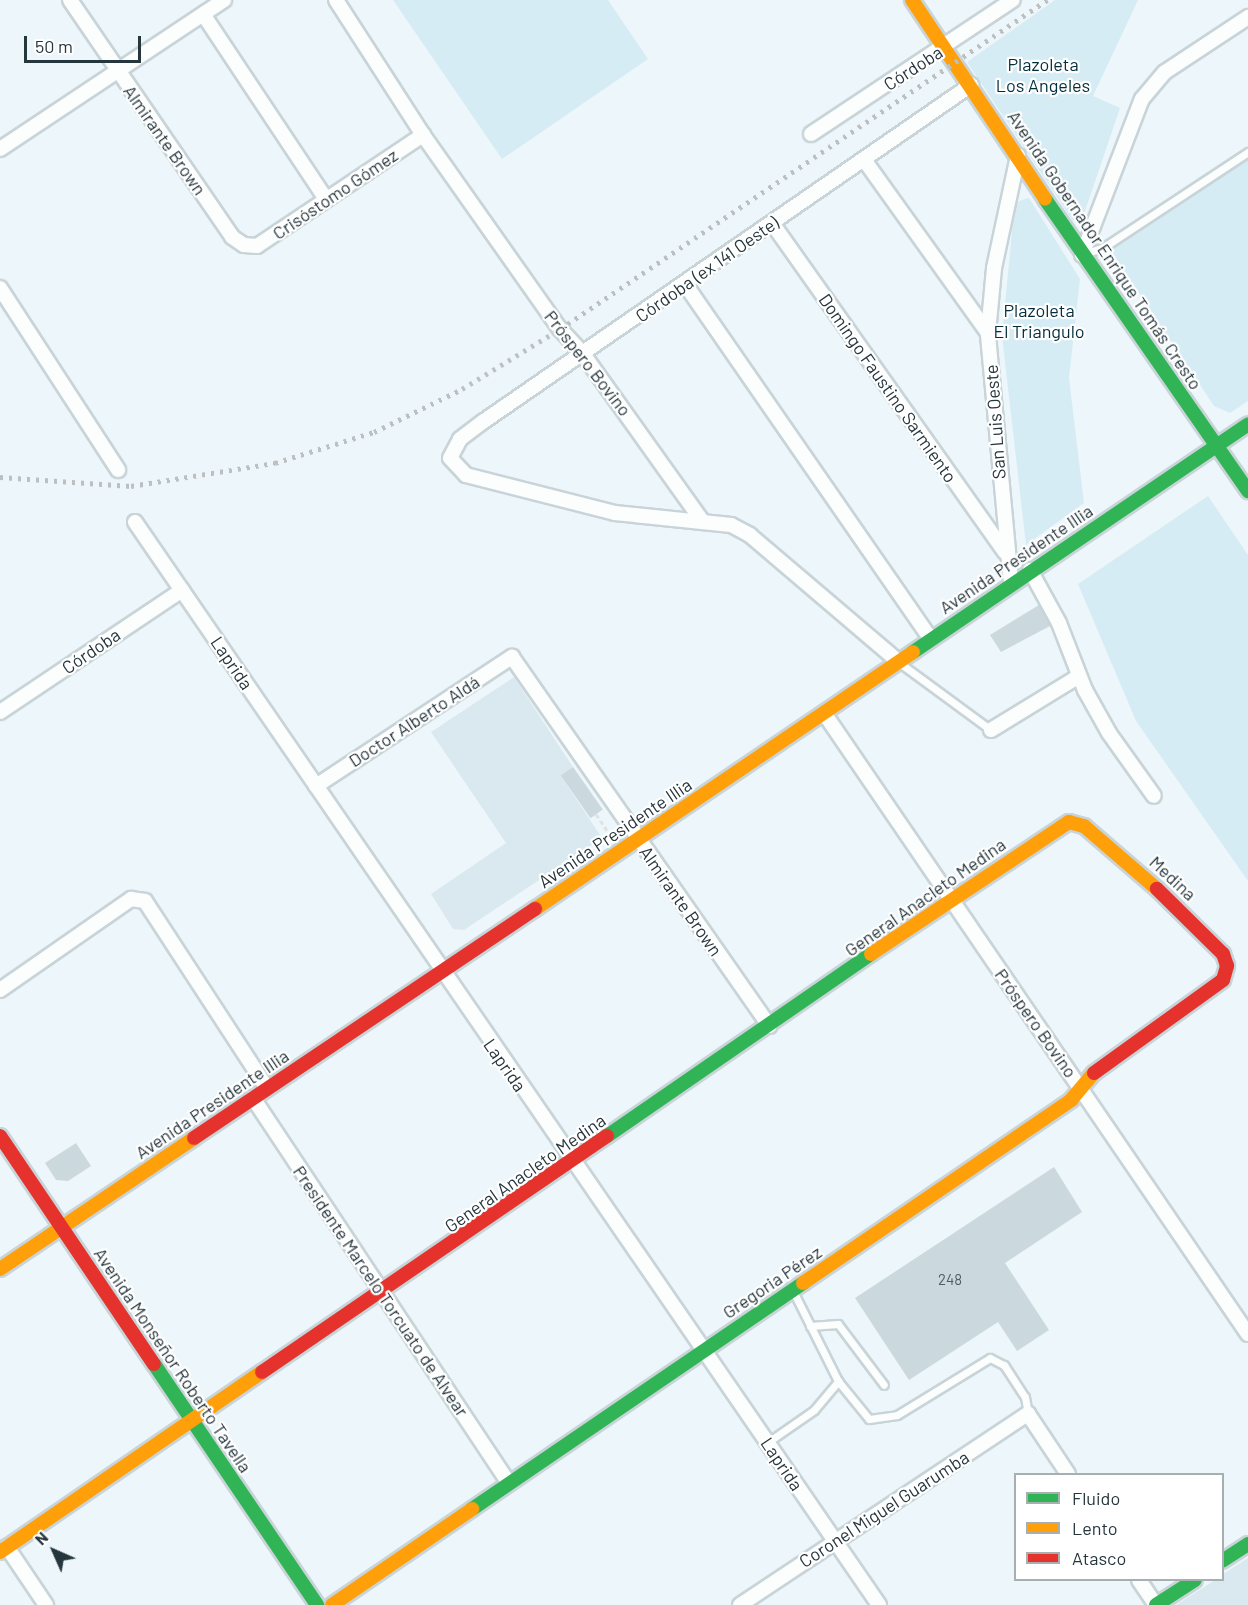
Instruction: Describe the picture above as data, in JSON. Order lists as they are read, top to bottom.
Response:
{
  "streets": {
    "street": [
      "Córdoba",
      "Almirante Brown",
      "Crisóstomo Gómez",
      "Avenida Gobernador Enrique Tomás Cresto",
      "Córdoba (ex 141 Oeste)",
      "Próspero Bovino",
      "Domingo Faustino Sarmiento",
      "San Luis Oeste",
      "Avenida Presidente Illia",
      "Laprida",
      "Doctor Alberto Aldá",
      "Medina",
      "General Anacleto Medina",
      "Gregoria Pérez",
      "Presidente Marcelo Torcuato de Alvear",
      "Avenida Monseñor Roberto Tavella",
      "Coronel Miguel Guarumba"
    ]
  },
  "crossings": [
    ["Córdoba", "Avenida Gobernador Enrique Tomás Cresto"],
    ["Córdoba", "Laprida"],
    ["Almirante Brown", "Crisóstomo Gómez"],
    ["Almirante Brown", "Avenida Presidente Illia"],
    ["Almirante Brown", "Doctor Alberto Aldá"],
    ["Almirante Brown", "General Anacleto Medina"],
    ["Crisóstomo Gómez", "Próspero Bovino"],
    ["Avenida Gobernador Enrique Tomás Cresto", "Córdoba (ex 141 Oeste)"],
    ["Avenida Gobernador Enrique Tomás Cresto", "San Luis Oeste"],
    ["Avenida Gobernador Enrique Tomás Cresto", "Avenida Presidente Illia"],
    ["Córdoba (ex 141 Oeste)", "Próspero Bovino"],
    ["Córdoba (ex 141 Oeste)", "Domingo Faustino Sarmiento"],
    ["Próspero Bovino", "Avenida Presidente Illia"],
    ["Próspero Bovino", "General Anacleto Medina"],
    ["Próspero Bovino", "Gregoria Pérez"],
    ["Domingo Faustino Sarmiento", "San Luis Oeste"],
    ["San Luis Oeste", "Avenida Presidente Illia"],
    ["Avenida Presidente Illia", "Laprida"],
    ["Avenida Presidente Illia", "Presidente Marcelo Torcuato de Alvear"],
    ["Avenida Presidente Illia", "Avenida Monseñor Roberto Tavella"],
    ["Laprida", "Doctor Alberto Aldá"],
    ["Laprida", "General Anacleto Medina"],
    ["Laprida", "Gregoria Pérez"],
    ["Laprida", "Coronel Miguel Guarumba"],
    ["Medina", "General Anacleto Medina"],
    ["Medina", "Gregoria Pérez"],
    ["General Anacleto Medina", "Presidente Marcelo Torcuato de Alvear"],
    ["General Anacleto Medina", "Avenida Monseñor Roberto Tavella"],
    ["Gregoria Pérez", "Presidente Marcelo Torcuato de Alvear"]
  ],
  "parks": ["Plazoleta Los Angeles", "Plazoleta El Triangulo"],
  "house_numbers": ["248"],
  "legend": ["Fluido", "Lento", "Atasco"],
  "scale_bar": "50 m",
  "north": "top left"
}
